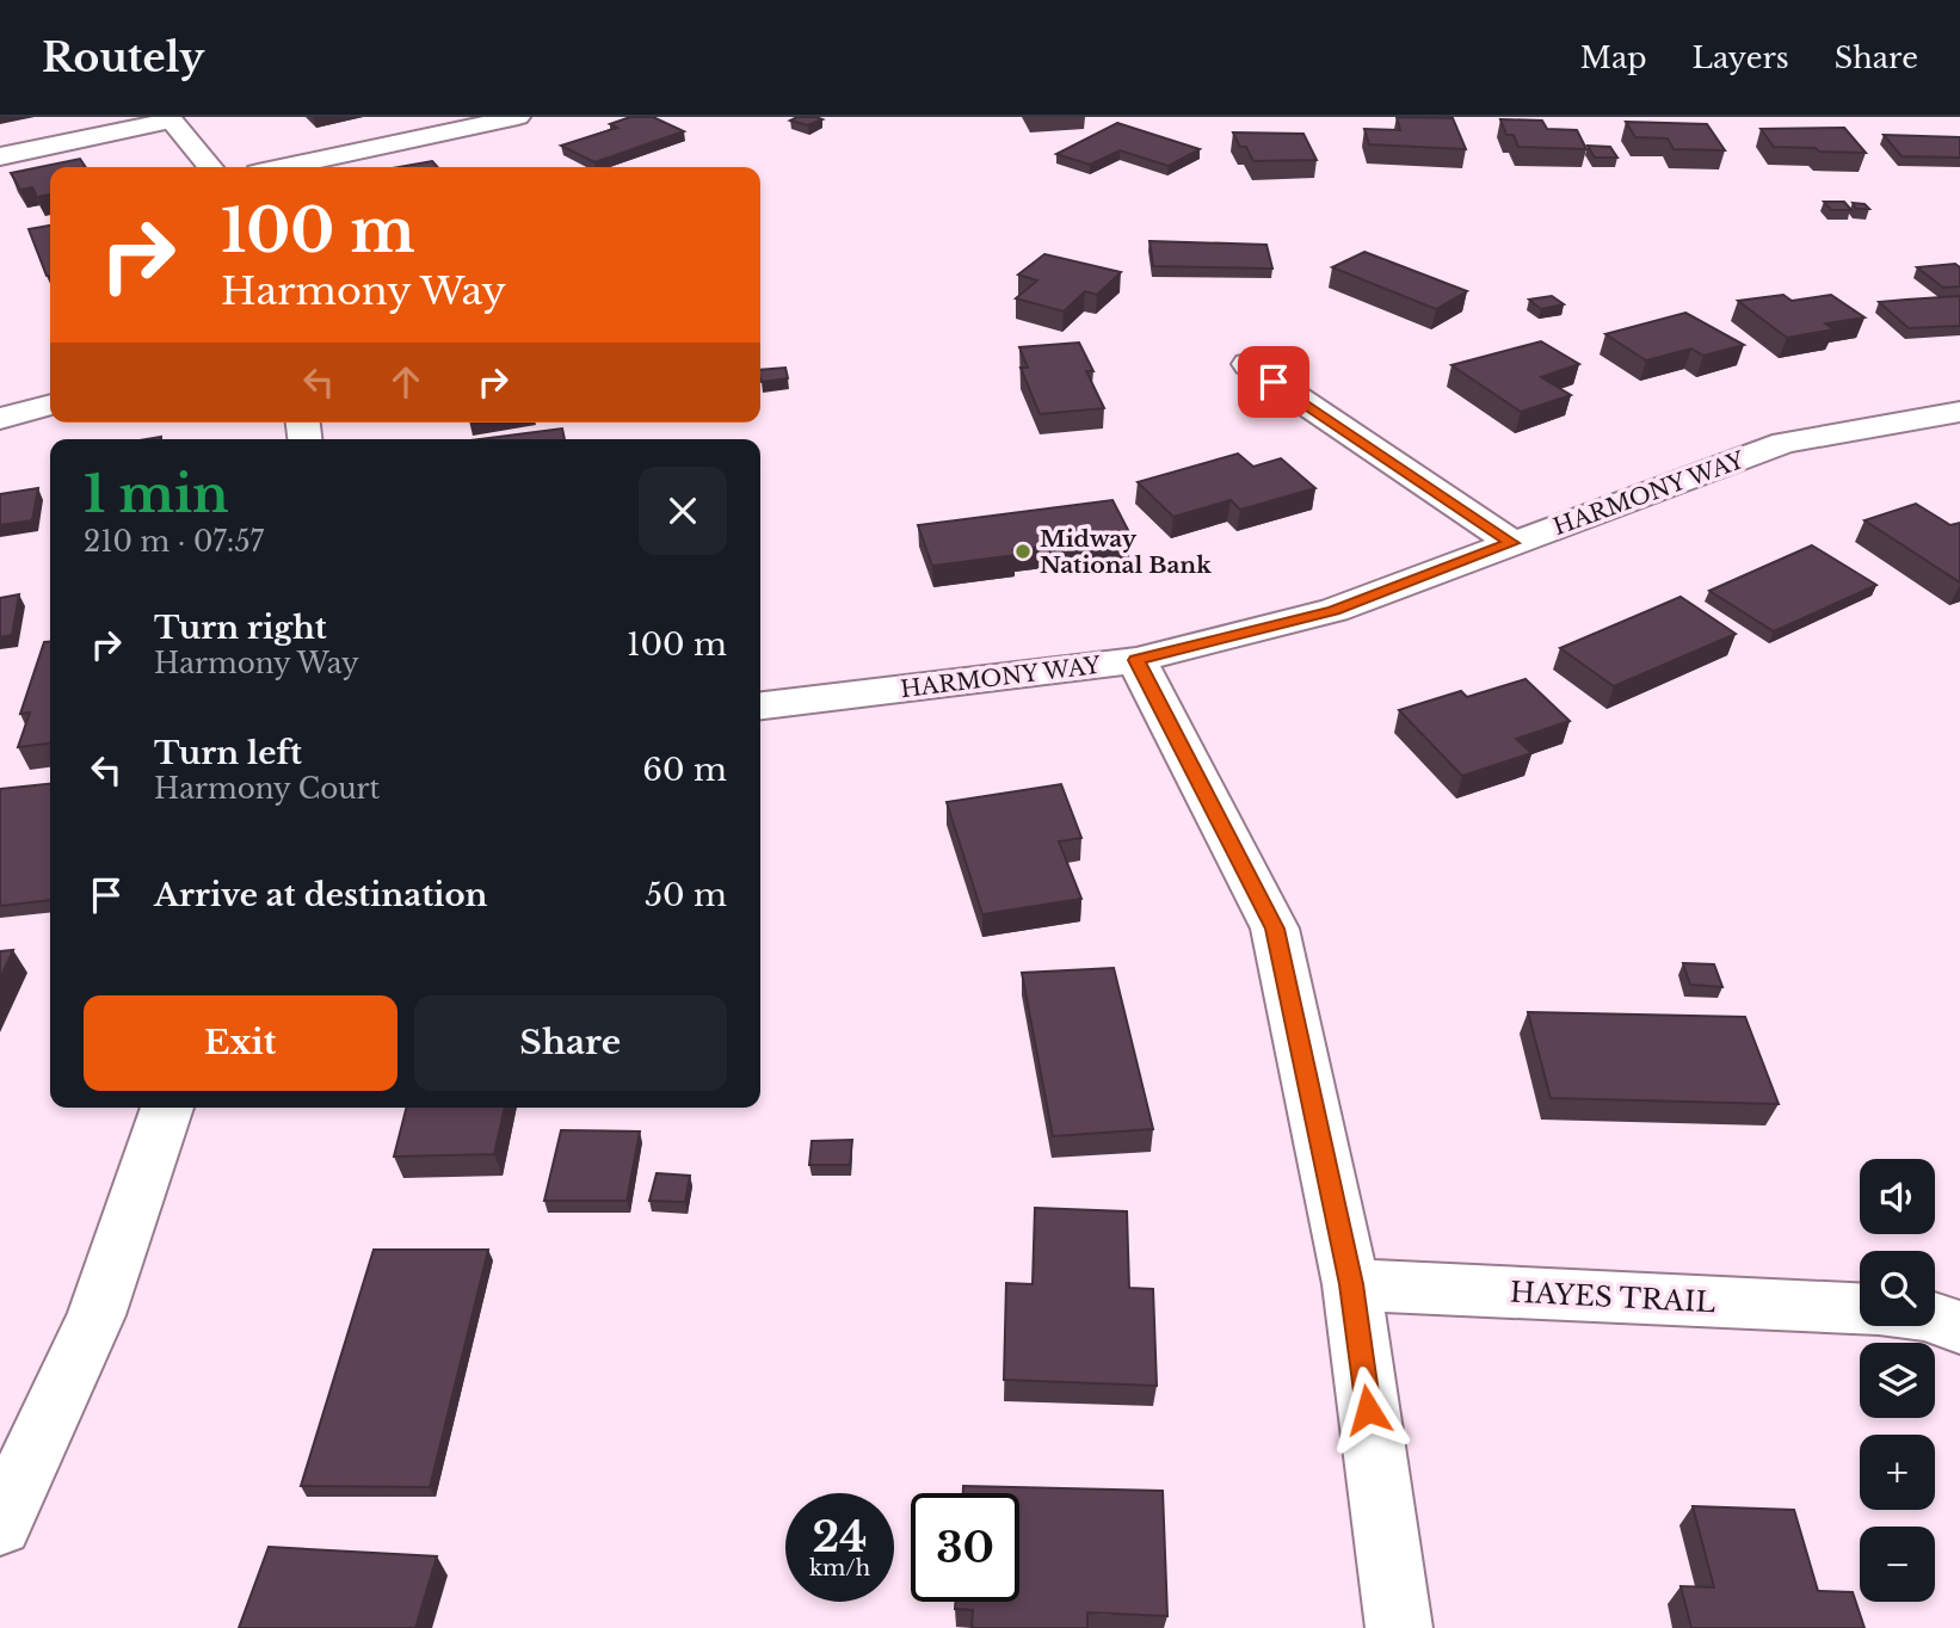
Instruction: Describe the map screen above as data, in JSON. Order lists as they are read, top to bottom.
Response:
{
  "streets": {
    "street": ["HARMONY WAY", "HAYES TRAIL"]
  },
  "places": ["Midway National Bank"],
  "page": {
    "header": "Routely",
    "nav": ["Map", "Layers", "Share"],
    "turn": ["100 m", "Harmony Way"],
    "heading": ["1 min", "210 m · 07:57"],
    "list": [
      {
        "name": "Turn right",
        "note": "Harmony Way",
        "value": "100 m"
      },
      {
        "name": "Turn left",
        "note": "Harmony Court",
        "value": "60 m"
      },
      {
        "name": "Arrive at destination",
        "value": "50 m"
      }
    ],
    "buttons": ["Exit", "Share"],
    "map_buttons": ["+", "−"],
    "speed": "24 km/h",
    "limit": "30"
  }
}
